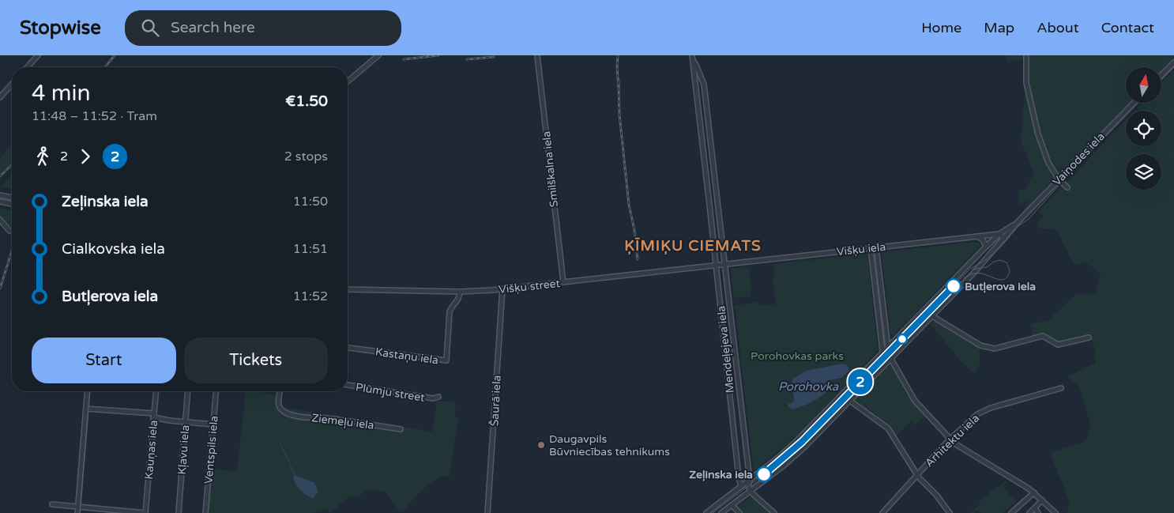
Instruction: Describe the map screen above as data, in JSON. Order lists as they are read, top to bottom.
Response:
{
  "streets": {
    "street": [
      "Vaiņodes iela",
      "Smilškalna iela",
      "Višķu iela",
      "Višķu street",
      "Mendeļejeva iela",
      "Kastaņu iela",
      "Plūmju street",
      "Šaurā iela",
      "Ziemeļu iela",
      "Arhitektu iela",
      "Kauņas iela",
      "Kļavu iela",
      "Ventspils iela"
    ]
  },
  "crossings": [
    ["Smilškalna iela", "Višķu street"],
    ["Višķu iela", "Višķu street"],
    ["Višķu iela", "Mendeļejeva iela"],
    ["Višķu street", "Mendeļejeva iela"],
    ["Višķu street", "Kastaņu iela"],
    ["Višķu street", "Šaurā iela"]
  ],
  "districts": ["ĶĪMIĶU CIEMATS"],
  "water": ["Porohovka"],
  "parks": ["Porohovkas parks"],
  "places": ["Butļerova iela", "Daugavpils Būvniecības tehnikums", "Zeļinska iela"],
  "lines": ["tram line 2"],
  "north": "top",
  "page": {
    "header": "Stopwise",
    "search": "Search here",
    "nav": [
      "Home",
      "Map",
      "About",
      "Contact"
    ],
    "on_map": "2",
    "heading": ["4 min", "11:48 – 11:52 · Tram", "€1.50"],
    "legs": ["2", "2", "2 stops"],
    "list": [
      {
        "name": "Zeļinska iela",
        "value": "11:50"
      },
      {
        "name": "Cialkovska iela",
        "value": "11:51"
      },
      {
        "name": "Butļerova iela",
        "value": "11:52"
      }
    ],
    "buttons": ["Start", "Tickets"]
  }
}
